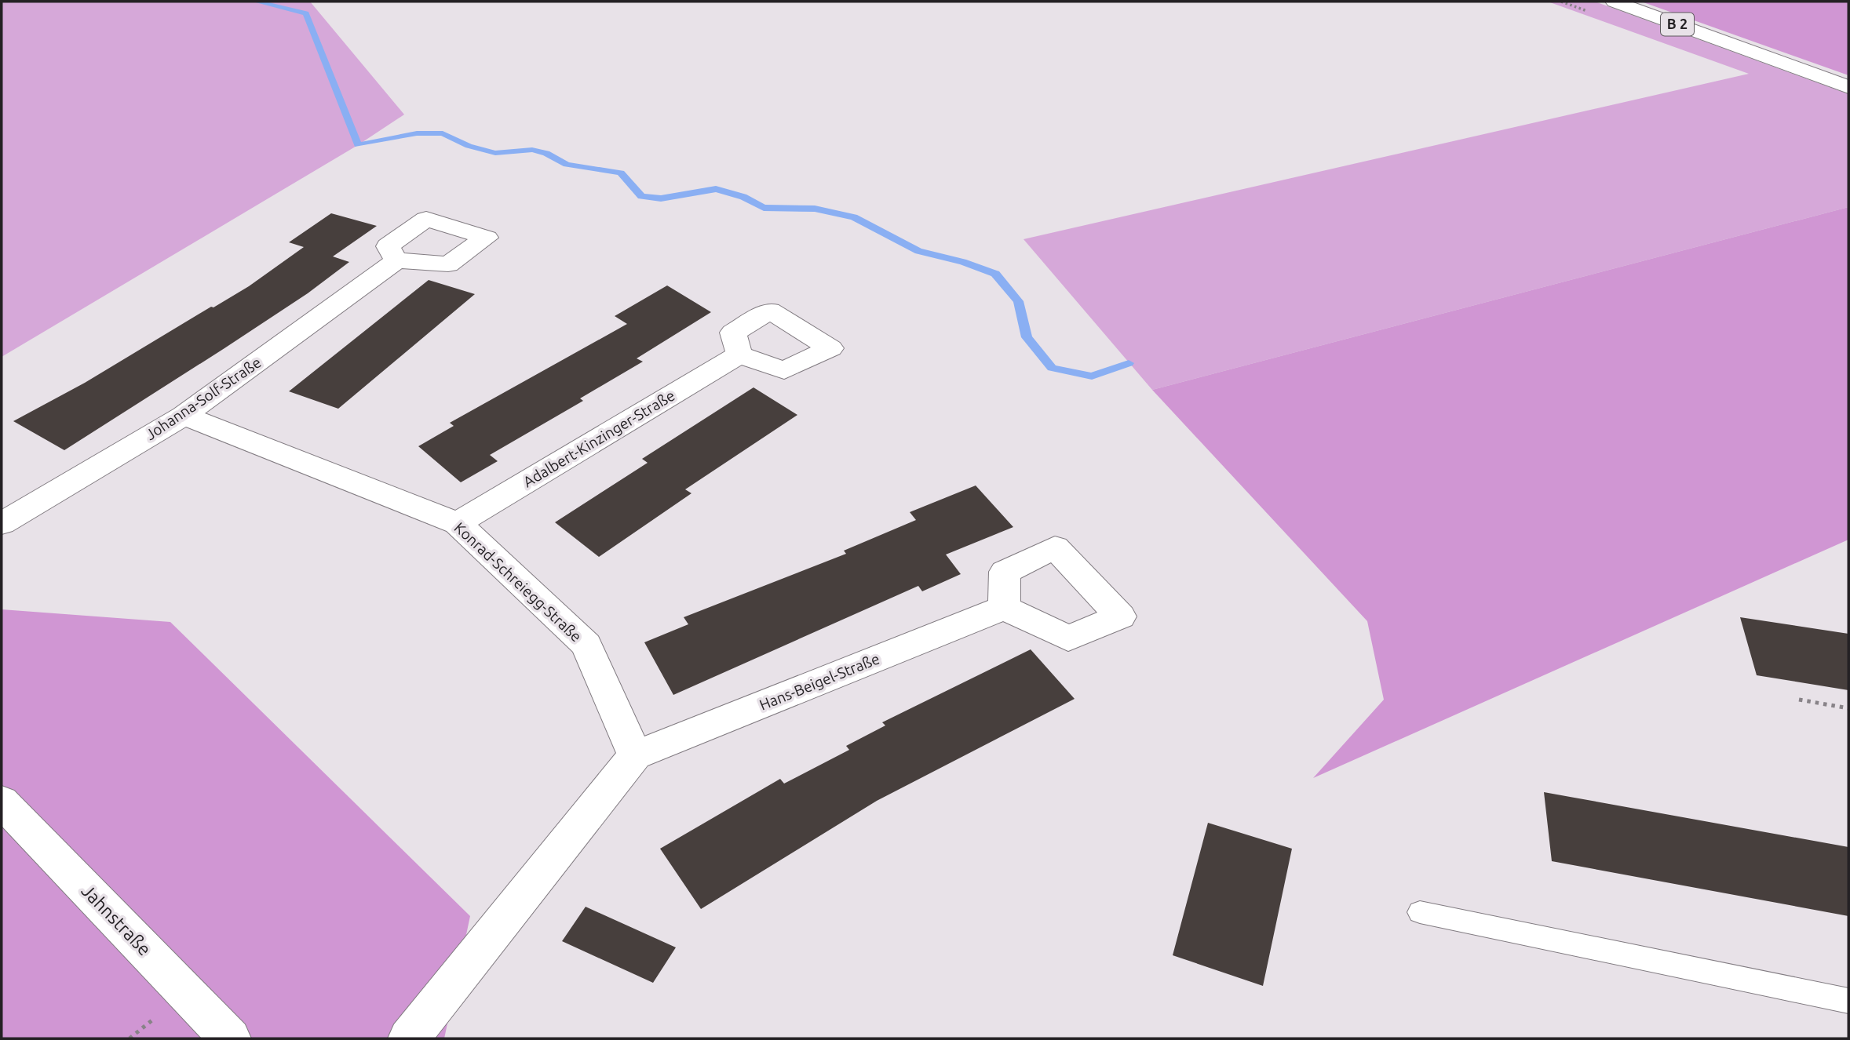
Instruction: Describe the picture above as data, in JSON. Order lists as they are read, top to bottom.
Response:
{
  "streets": {
    "street": [
      "B 2",
      "Johanna-Solf-Straße",
      "Adalbert-Kinzinger-Straße",
      "Konrad-Schreiegg-Straße",
      "Hans-Beigel-Straße",
      "Jahnstraße"
    ]
  },
  "crossings": [
    ["Johanna-Solf-Straße", "Konrad-Schreiegg-Straße"],
    ["Adalbert-Kinzinger-Straße", "Konrad-Schreiegg-Straße"],
    ["Konrad-Schreiegg-Straße", "Hans-Beigel-Straße"]
  ]
}
